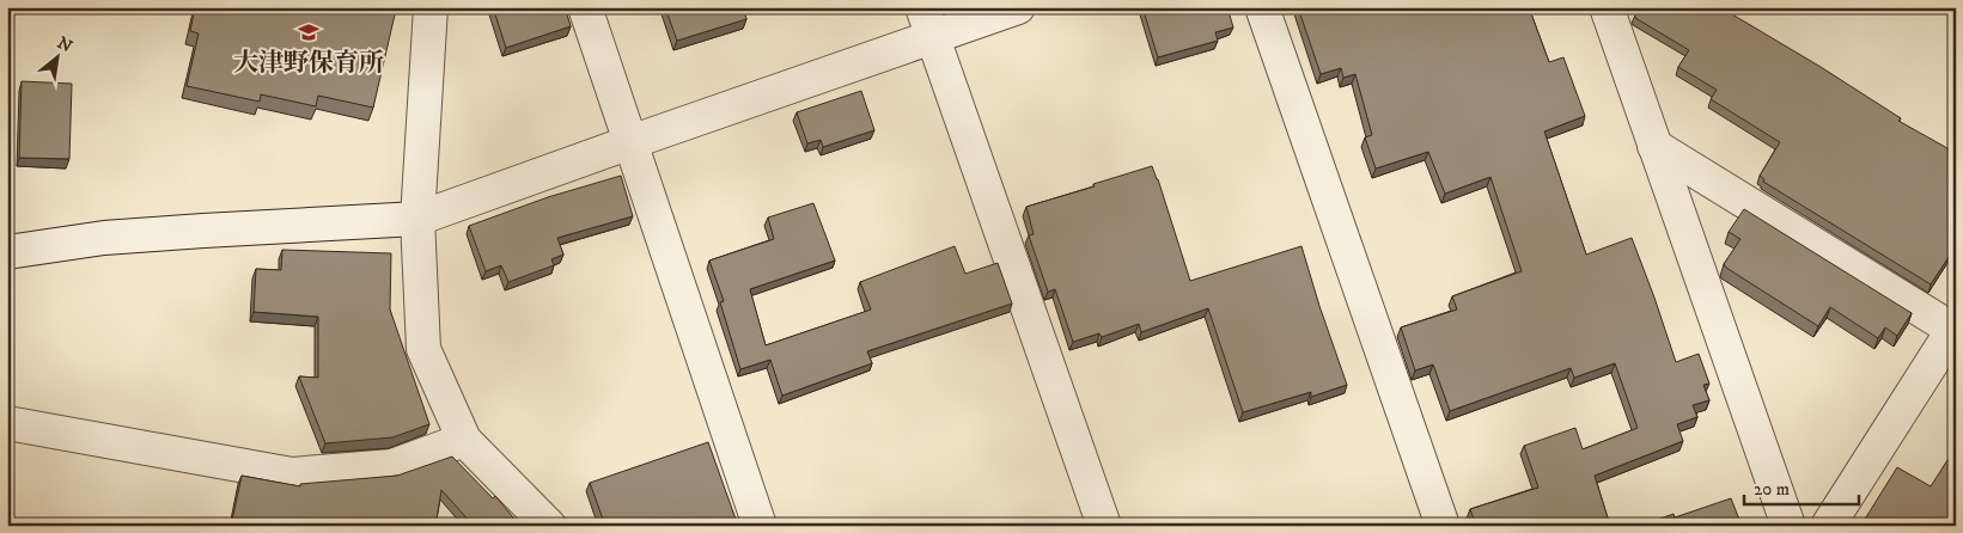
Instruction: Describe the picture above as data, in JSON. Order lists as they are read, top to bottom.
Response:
{
  "places": {
    "school or university": ["大津野保育所"]
  },
  "scale_bar": "20 m",
  "north": "top right"
}
